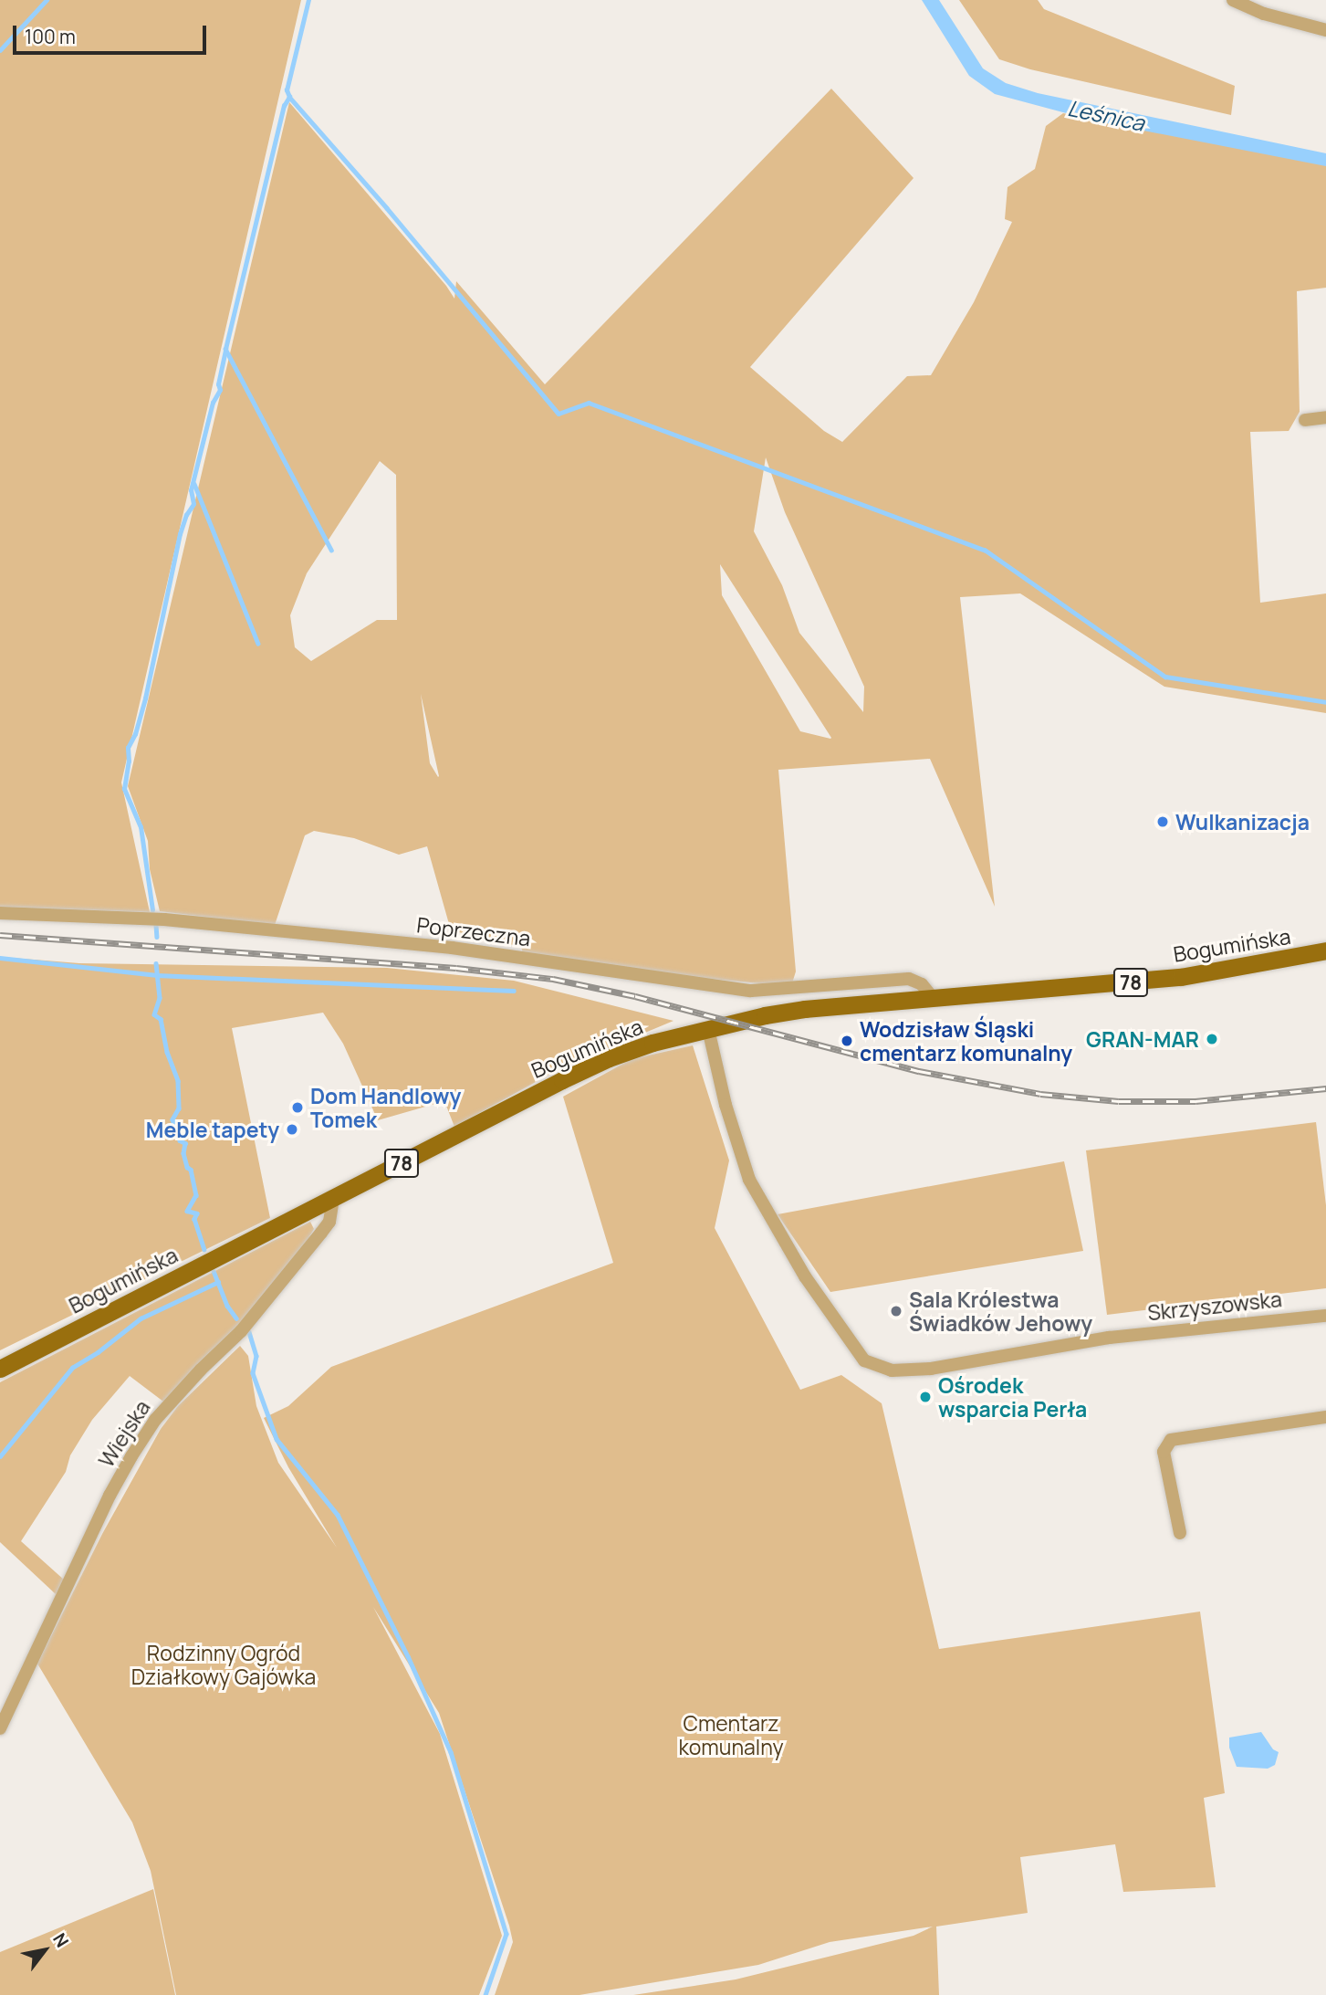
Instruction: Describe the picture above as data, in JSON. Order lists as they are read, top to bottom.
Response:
{
  "streets": {
    "main road": ["Bogumińska", "78"],
    "street": ["Poprzeczna", "Skrzyszowska", "Wiejska"]
  },
  "crossings": [
    ["Poprzeczna", "Bogumińska"],
    ["Bogumińska", "Skrzyszowska"],
    ["Bogumińska", "Wiejska"]
  ],
  "water": ["Leśnica"],
  "parks": ["Rodzinny Ogród Działkowy Gajówka", "Cmentarz komunalny"],
  "places": [
    "Wulkanizacja",
    "GRAN-MAR",
    "Wodzisław Śląski cmentarz komunalny",
    "Dom Handlowy Tomek",
    "Meble tapety",
    "Sala Królestwa Świadków Jehowy",
    "Ośrodek wsparcia Perła"
  ],
  "scale_bar": "100 m",
  "north": "top right"
}
